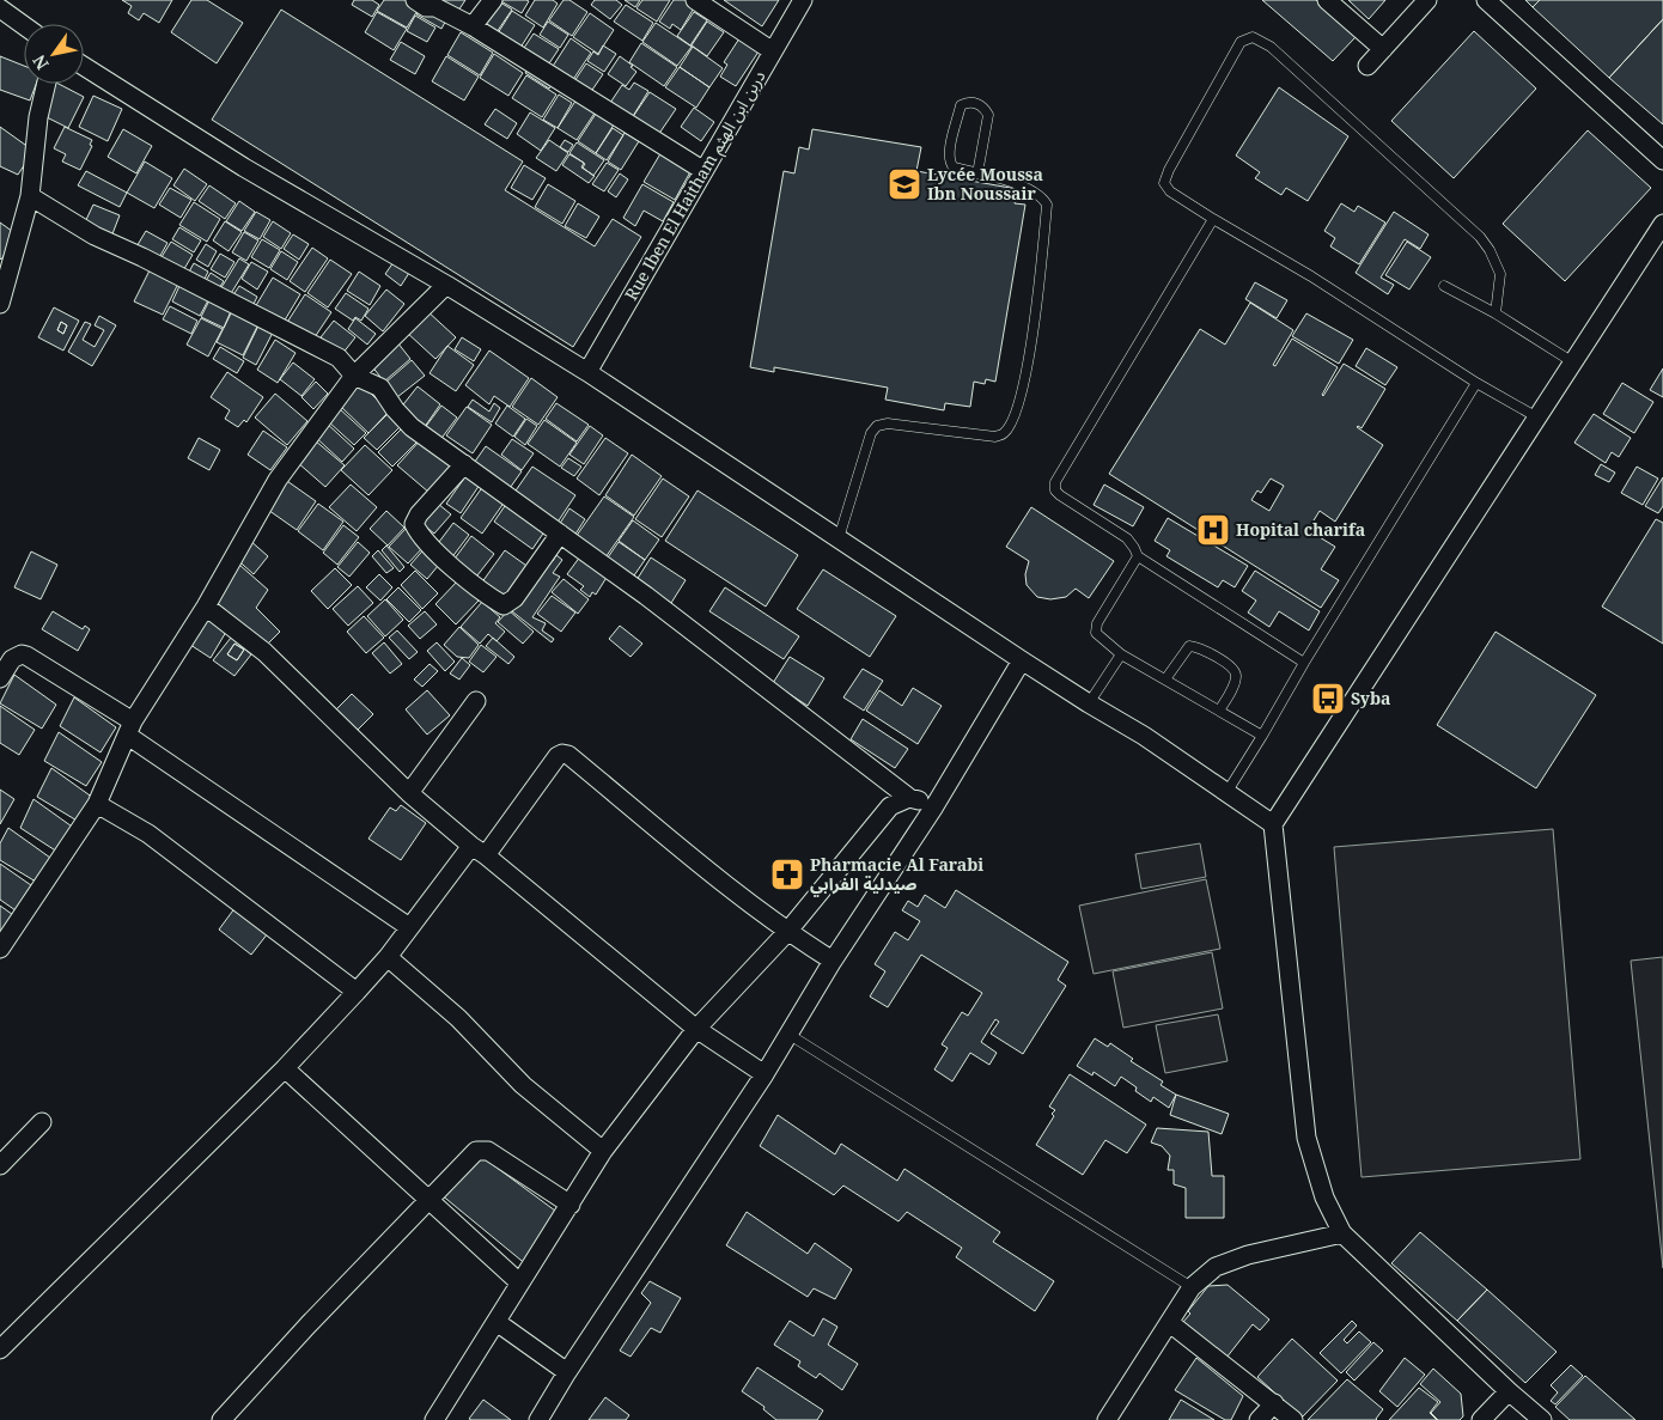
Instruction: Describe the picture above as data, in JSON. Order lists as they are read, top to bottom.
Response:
{
  "streets": {
    "street": ["Rue Iben El Haitham دربن ابن الهثم"]
  },
  "places": {
    "school or university": ["Lycée Moussa Ibn Noussair"],
    "hospital": ["Hopital charifa"],
    "bus stop": ["Syba"],
    "pharmacy": ["Pharmacie Al Farabi صيدلية الفرابي"]
  },
  "north": "bottom left"
}
